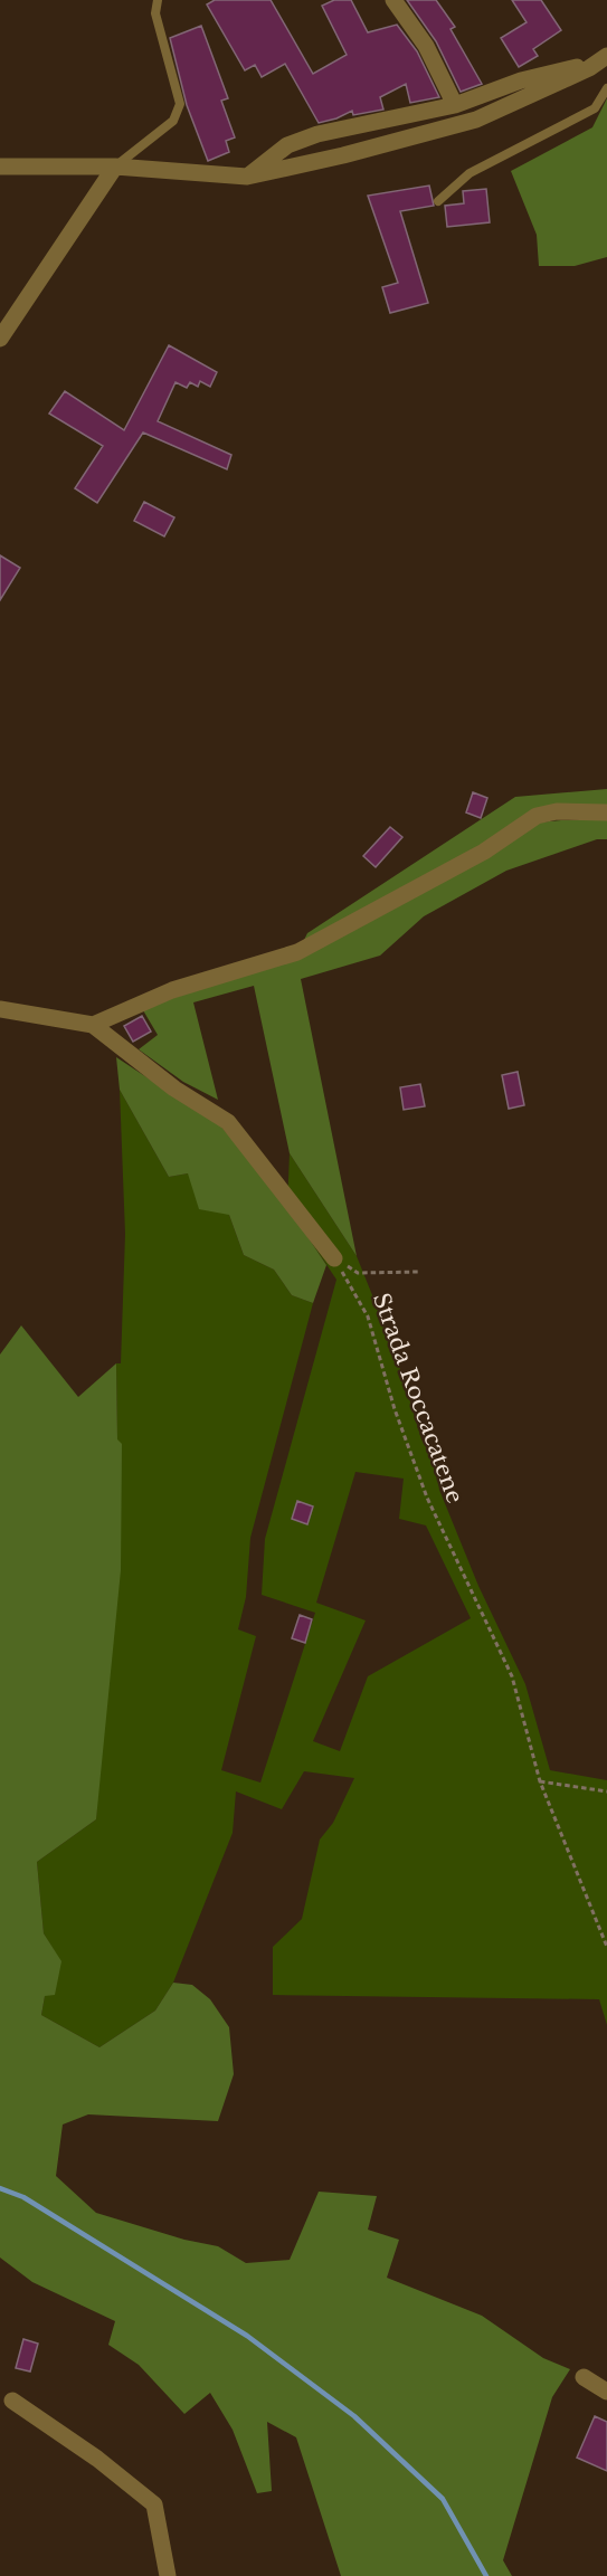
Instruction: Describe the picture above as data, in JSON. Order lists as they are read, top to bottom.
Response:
{
  "streets": {
    "path": ["Strada Roccacatene"]
  }
}
